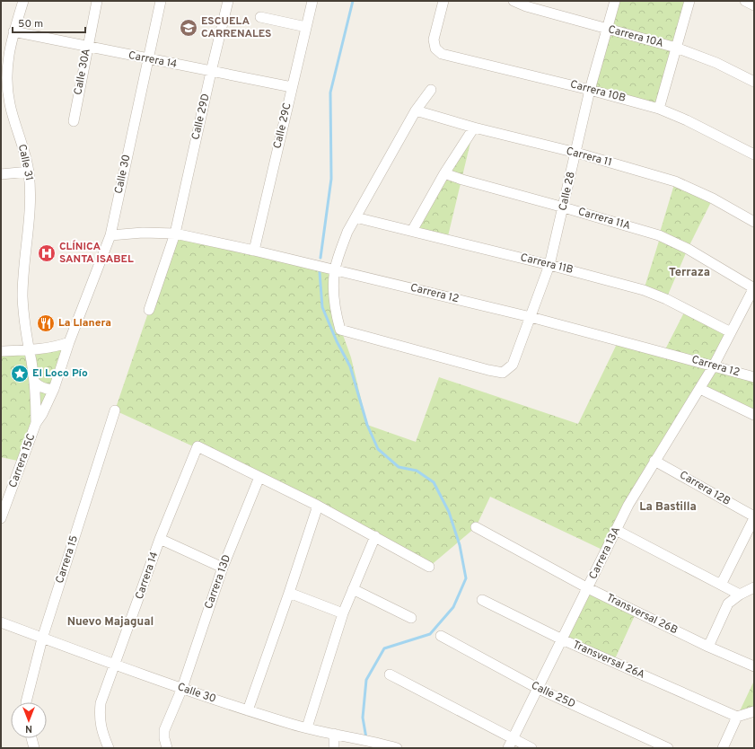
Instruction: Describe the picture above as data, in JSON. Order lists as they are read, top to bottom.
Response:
{
  "streets": {
    "street": [
      "Carrera 10A",
      "Carrera 14",
      "Calle 30A",
      "Carrera 10B",
      "Calle 29D",
      "Calle 29C",
      "Carrera 11",
      "Calle 31",
      "Calle 30",
      "Calle 28",
      "Carrera 11A",
      "Carrera 11B",
      "Carrera 12",
      "Carrera 15C",
      "Carrera 12B",
      "Carrera 13A",
      "Carrera 15",
      "Carrera 13D",
      "Transversal 26B",
      "Transversal 26A",
      "Calle 25D"
    ]
  },
  "crossings": [
    ["Carrera 10A", "Calle 28"],
    ["Carrera 14", "Calle 30A"],
    ["Carrera 14", "Calle 29D"],
    ["Carrera 14", "Calle 29C"],
    ["Carrera 14", "Calle 31"],
    ["Carrera 14", "Calle 30"],
    ["Carrera 14", "Carrera 13D"],
    ["Carrera 10B", "Calle 28"],
    ["Calle 29D", "Carrera 12"],
    ["Calle 29C", "Carrera 12"],
    ["Carrera 11", "Calle 28"],
    ["Calle 31", "Carrera 15C"],
    ["Calle 30", "Carrera 12"],
    ["Calle 30", "Carrera 15C"],
    ["Calle 30", "Carrera 15"],
    ["Calle 30", "Carrera 13D"],
    ["Calle 28", "Carrera 11A"],
    ["Calle 28", "Carrera 11B"],
    ["Calle 28", "Carrera 12"],
    ["Carrera 11A", "Carrera 13A"],
    ["Carrera 11B", "Carrera 13A"],
    ["Carrera 12", "Carrera 13A"],
    ["Carrera 12B", "Carrera 13A"],
    ["Carrera 13A", "Transversal 26B"],
    ["Carrera 13A", "Transversal 26A"],
    ["Carrera 13A", "Calle 25D"]
  ],
  "districts": ["Terraza", "La Bastilla", "Nuevo Majagual"],
  "places": {
    "school or university": ["ESCUELA CARRENALES"],
    "hospital": ["CLÍNICA SANTA ISABEL"],
    "restaurant": ["La Llanera"],
    "place": ["El Loco Pío"]
  },
  "scale_bar": "50 m",
  "north": "bottom"
}
